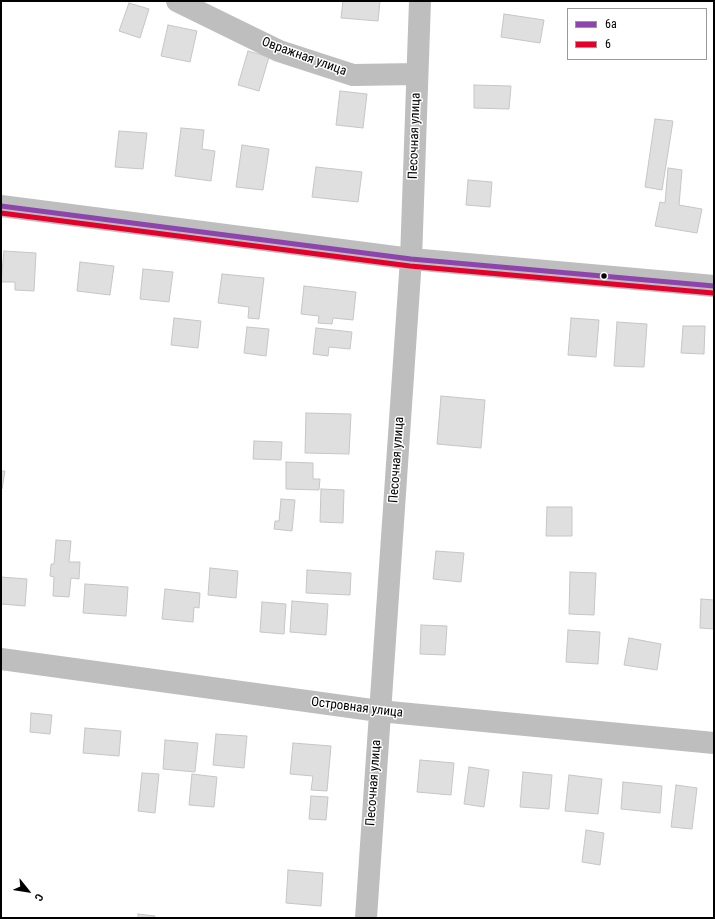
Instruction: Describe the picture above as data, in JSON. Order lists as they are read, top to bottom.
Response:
{
  "streets": {
    "street": ["Овражная улица", "Песочная улица", "Островная улица"]
  },
  "crossings": [
    ["Овражная улица", "Песочная улица"],
    ["Песочная улица", "Островная улица"]
  ],
  "lines": ["transit line 6а", "transit line 6"],
  "legend": ["6а", "6"],
  "north": "bottom right"
}
